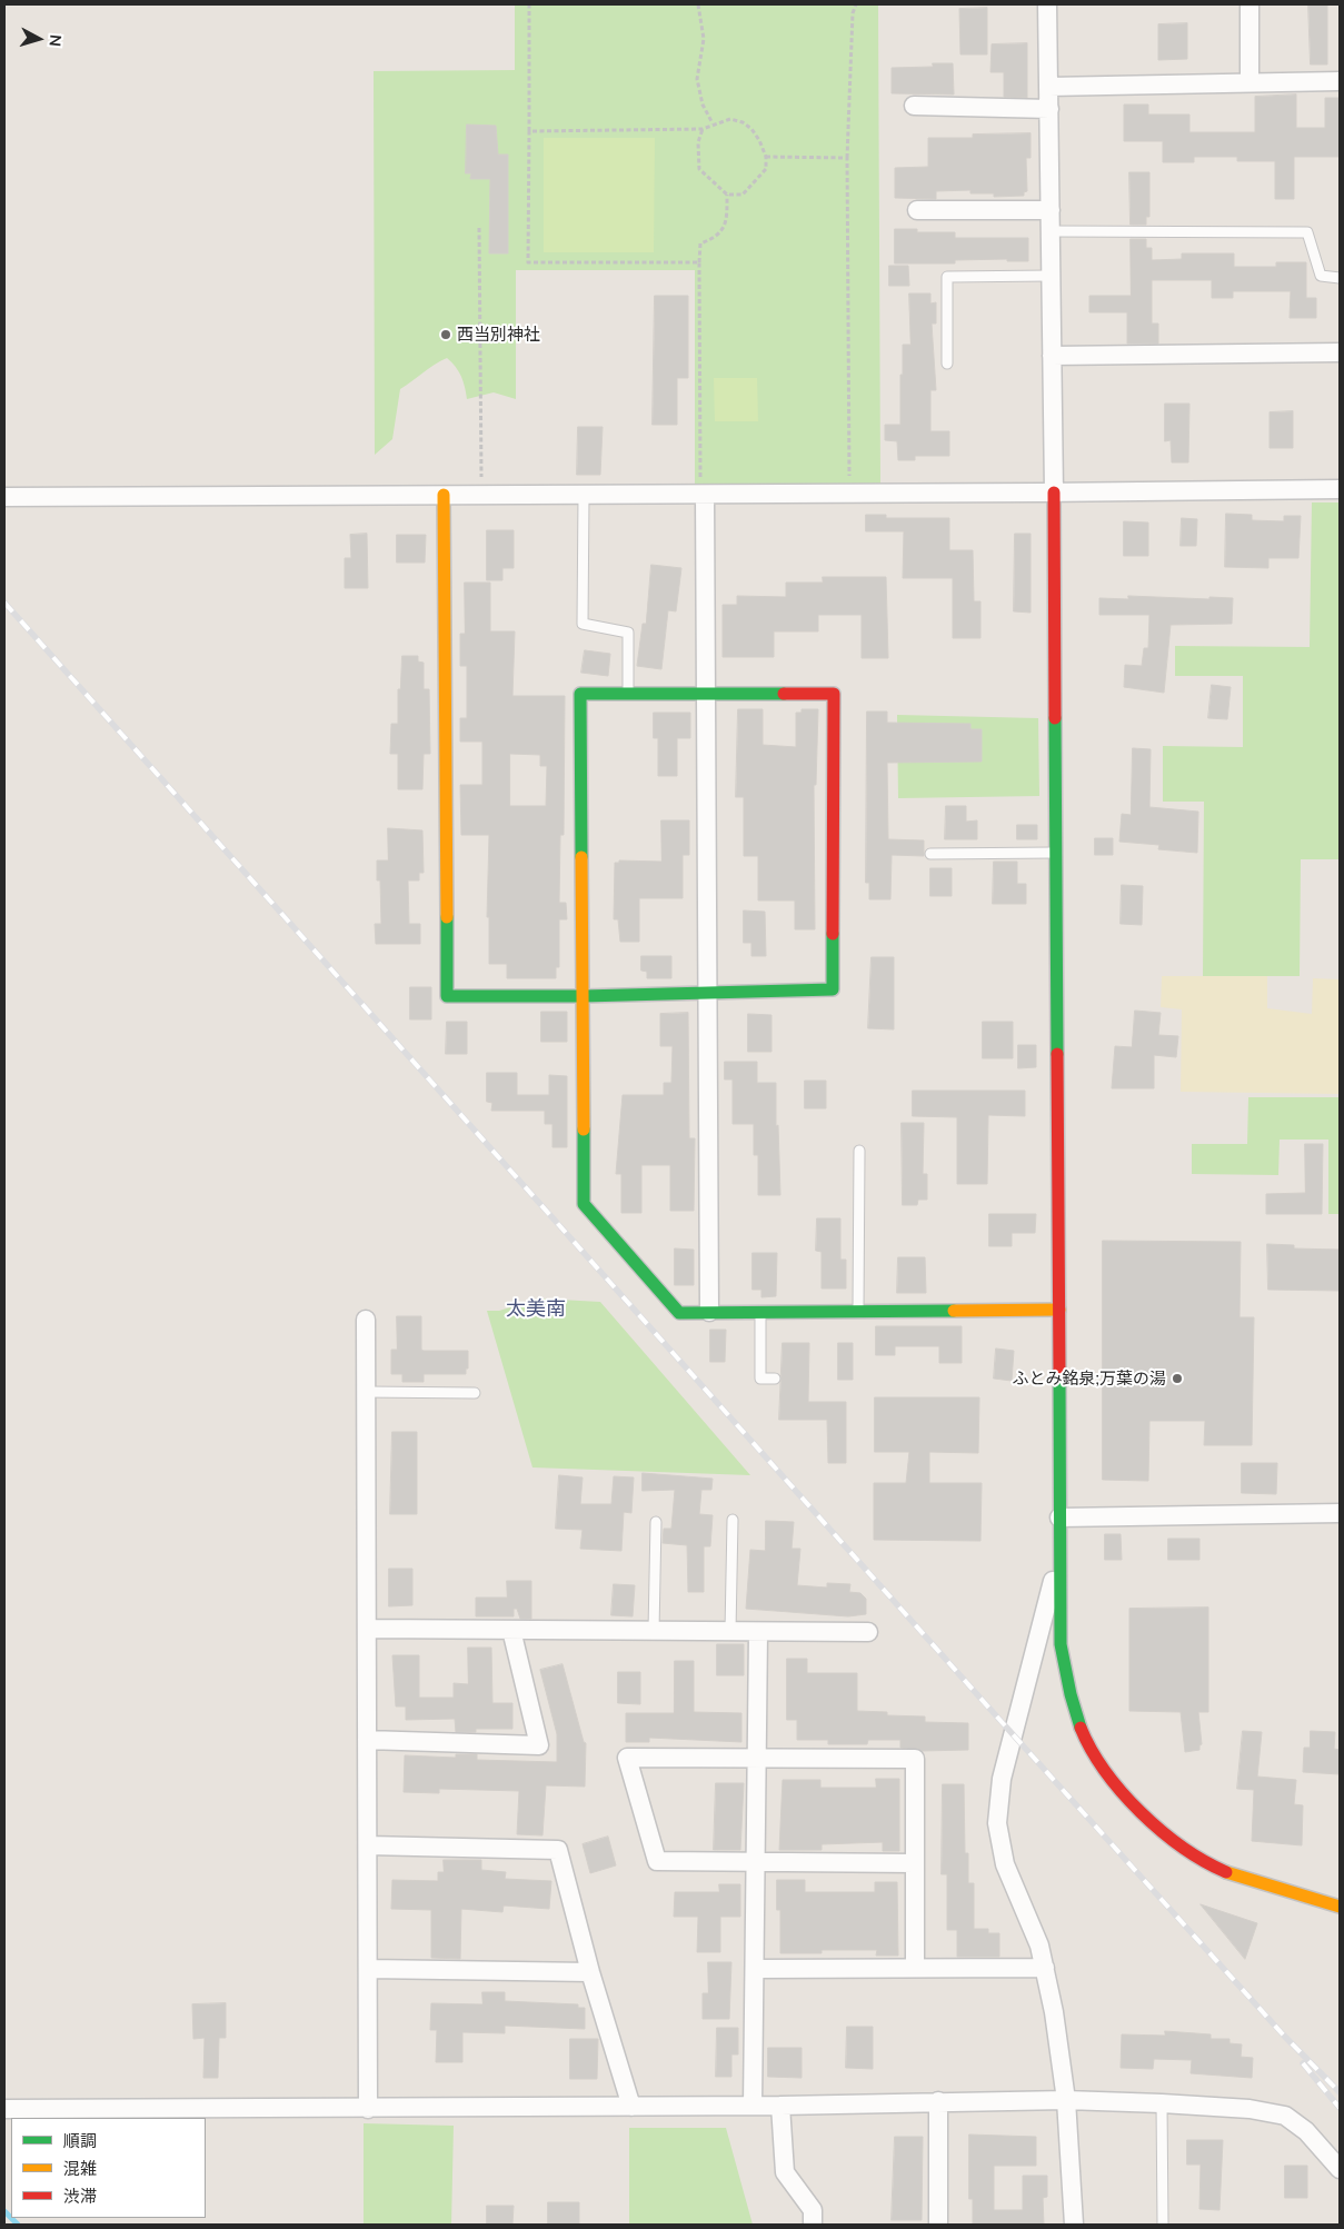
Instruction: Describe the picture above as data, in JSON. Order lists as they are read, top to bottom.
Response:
{
  "districts": ["太美南"],
  "places": ["西当別神社", "ふとみ銘泉;万葉の湯"],
  "legend": ["順調", "混雑", "渋滞"],
  "north": "right"
}
